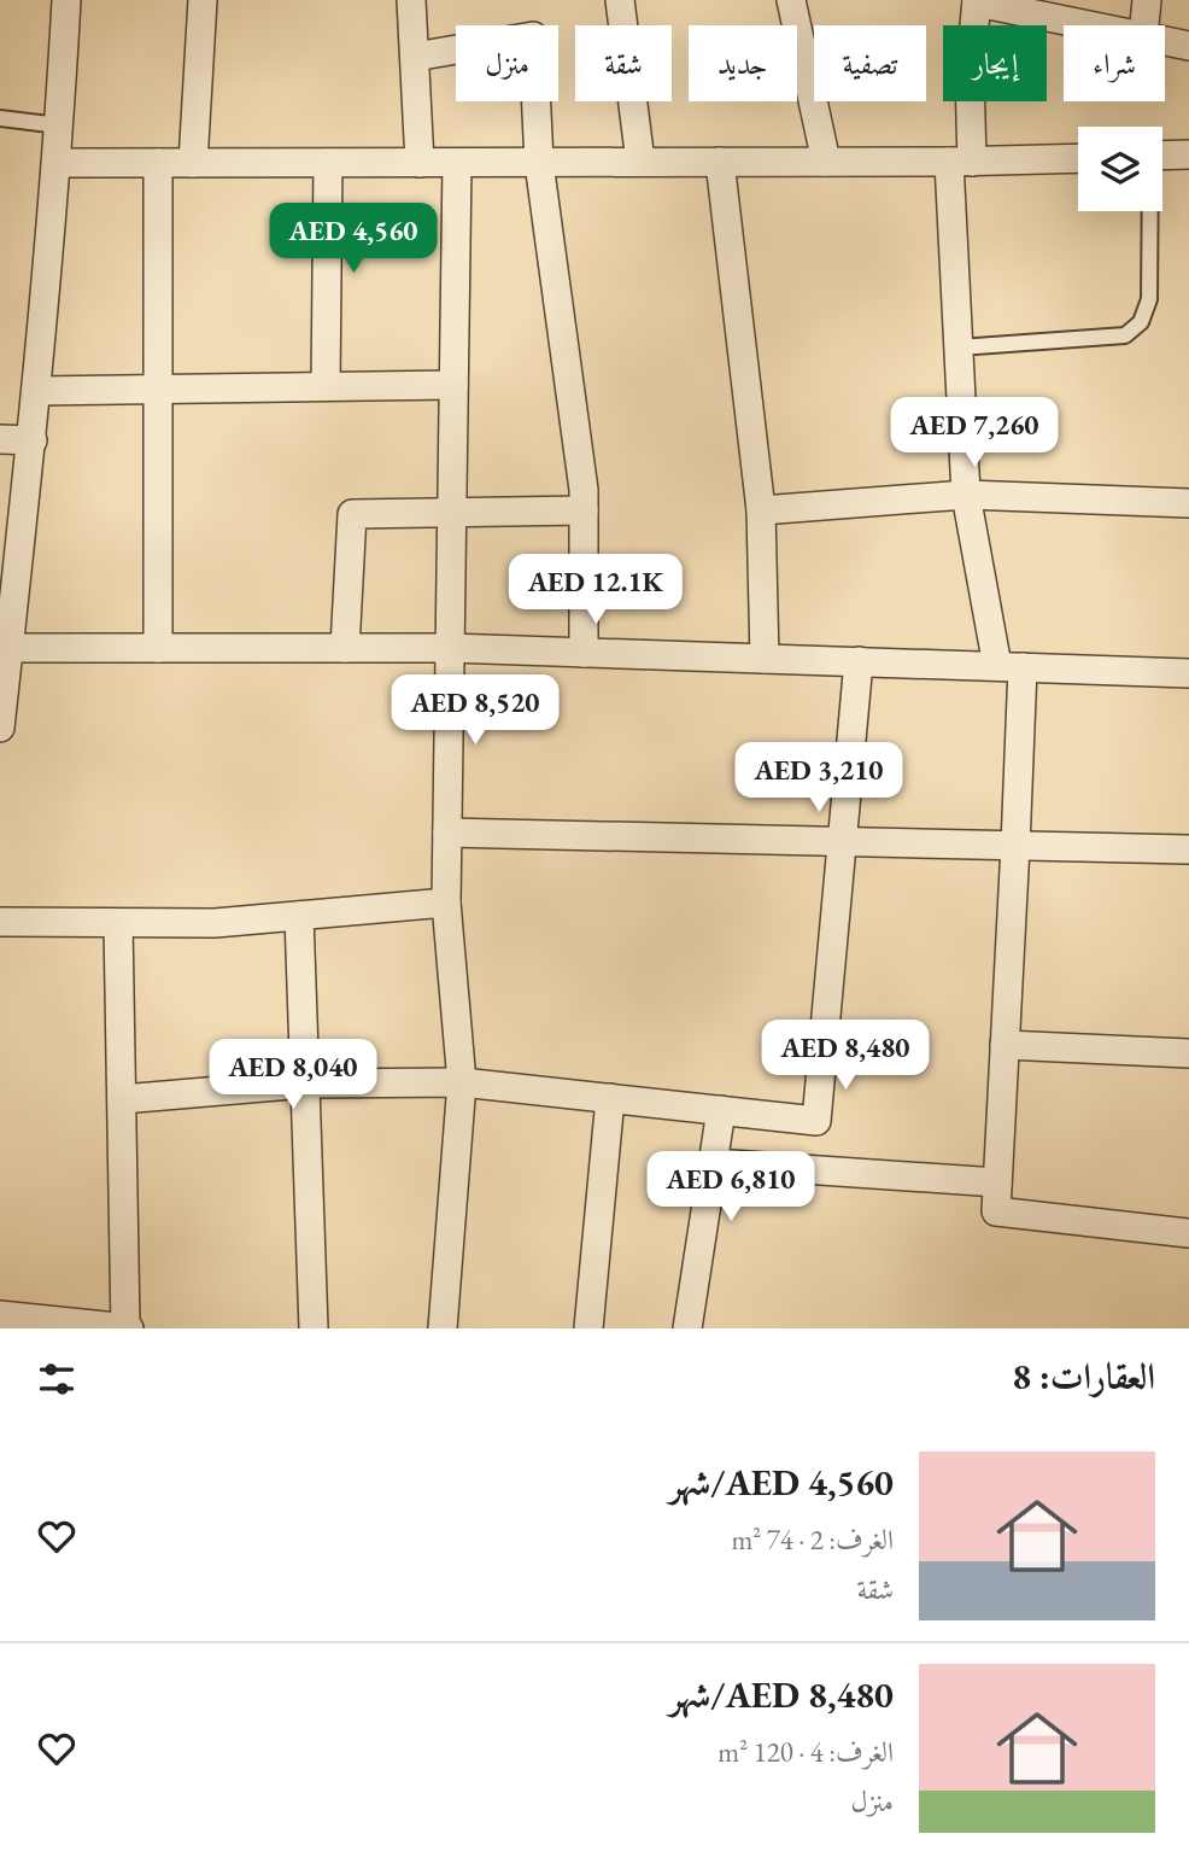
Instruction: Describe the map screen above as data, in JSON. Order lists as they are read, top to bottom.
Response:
{
  "page": {
    "chip": [
      "شراء",
      "إيجار",
      "تصفية",
      "جديد",
      "شقة",
      "منزل"
    ],
    "price": [
      "AED 4,560",
      "AED 7,260",
      "AED 12.1K",
      "AED 8,520",
      "AED 3,210",
      "AED 8,480",
      "AED 8,040",
      "AED 6,810"
    ],
    "heading": "العقارات: 8",
    "list": [
      {
        "name": "AED 4,560/شهر",
        "note": "الغرف: 2 · 74 m² · شقة"
      },
      {
        "name": "AED 8,480/شهر",
        "note": "الغرف: 4 · 120 m² · منزل"
      }
    ]
  }
}
